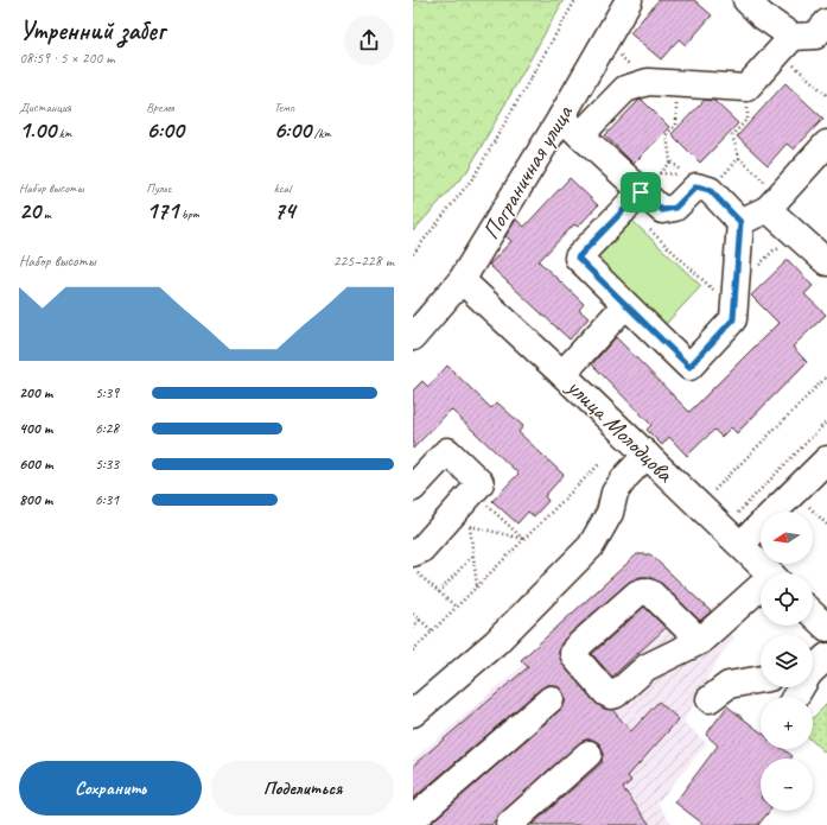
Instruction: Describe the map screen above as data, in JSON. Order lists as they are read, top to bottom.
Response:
{
  "streets": {
    "street": ["Пограничная улица", "улица Молодцова"]
  },
  "crossings": [
    ["Пограничная улица", "улица Молодцова"]
  ],
  "north": "left",
  "page": {
    "heading": ["Утренний забег", "08:59 · 5 × 200 m"],
    "stats": [
      ["Дистанция", "1.00 km"],
      ["Время", "6:00"],
      ["Темп", "6:00 /km"],
      ["Набор высоты", "20 m"],
      ["Пульс", "171 bpm"],
      ["kcal", "74"]
    ],
    "chart": ["Набор высоты", "225–228 m"],
    "list": [
      {
        "name": "200 m",
        "note": "5:39"
      },
      {
        "name": "400 m",
        "note": "6:28"
      },
      {
        "name": "600 m",
        "note": "5:33"
      },
      {
        "name": "800 m",
        "note": "6:31"
      }
    ],
    "map_buttons": ["+", "−"],
    "buttons": ["Сохранить", "Поделиться"]
  }
}
